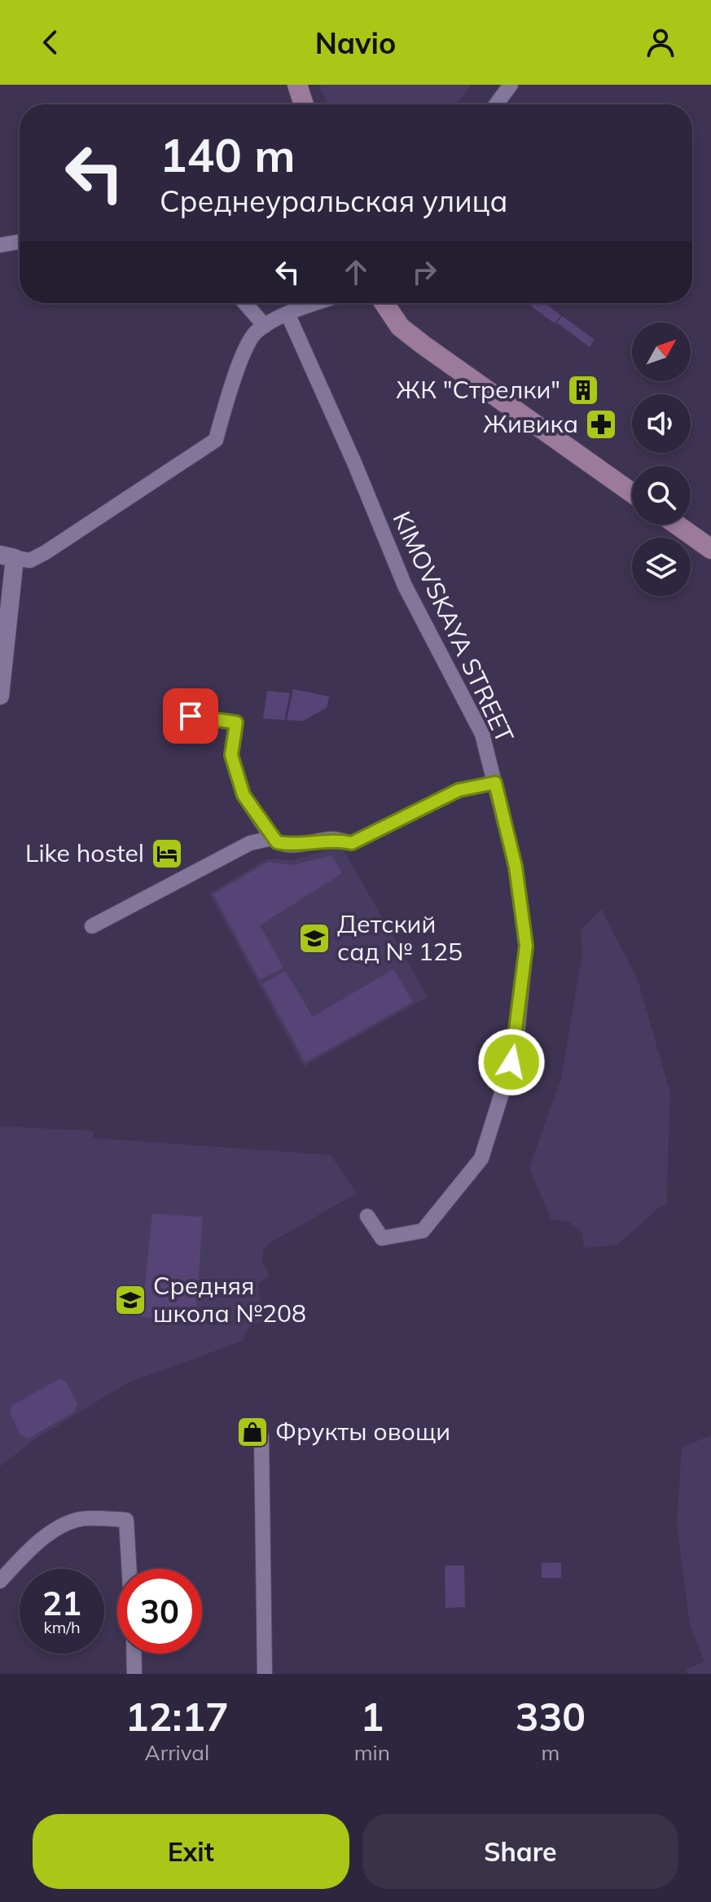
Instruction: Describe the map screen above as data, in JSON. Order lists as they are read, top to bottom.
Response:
{
  "streets": {
    "street": ["KIMOVSKAYA STREET"]
  },
  "places": {
    "building": ["ЖК \"Стрелки\""],
    "pharmacy": ["Живика"],
    "hotel": ["Like hostel"],
    "school or university": ["Детский сад № 125", "Средняя школа №208"],
    "shop": ["Фрукты овощи"]
  },
  "north": "top right",
  "page": {
    "header": "Navio",
    "turn": ["140 m", "Среднеуральская улица"],
    "speed": "21 km/h",
    "limit": "30",
    "eta": [
      "12:17",
      "Arrival",
      "1",
      "min",
      "330",
      "m"
    ],
    "buttons": ["Exit", "Share"]
  }
}
